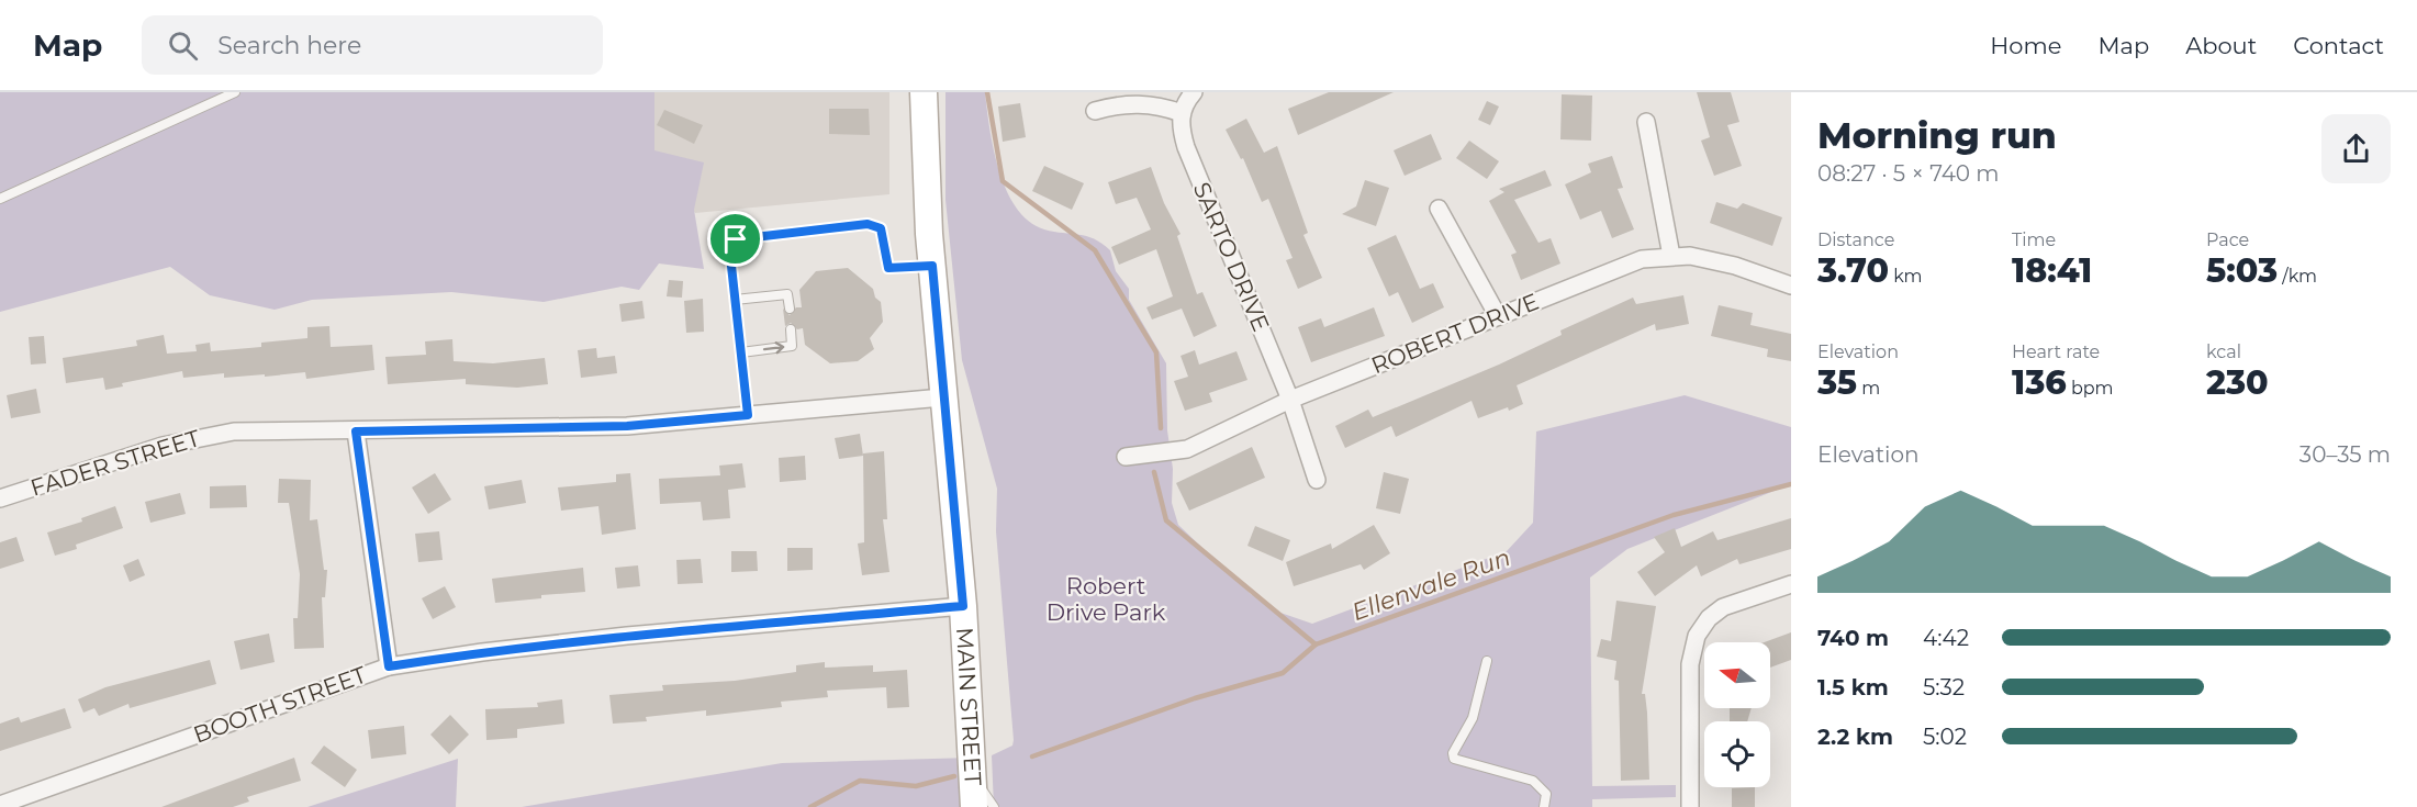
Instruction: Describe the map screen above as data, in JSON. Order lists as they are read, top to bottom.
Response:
{
  "streets": {
    "main road": ["MAIN STREET"],
    "street": [
      "SARTO DRIVE",
      "ROBERT DRIVE",
      "FADER STREET",
      "BOOTH STREET"
    ]
  },
  "crossings": [
    ["SARTO DRIVE", "ROBERT DRIVE"],
    ["FADER STREET", "MAIN STREET"],
    ["BOOTH STREET", "MAIN STREET"]
  ],
  "water": ["Ellenvale Run"],
  "parks": ["Robert Drive Park"],
  "north": "left",
  "page": {
    "header": "Map",
    "search": "Search here",
    "nav": [
      "Home",
      "Map",
      "About",
      "Contact"
    ],
    "heading": ["Morning run", "08:27 · 5 × 740 m"],
    "stats": [
      ["Distance", "3.70 km"],
      ["Time", "18:41"],
      ["Pace", "5:03 /km"],
      ["Elevation", "35 m"],
      ["Heart rate", "136 bpm"],
      ["kcal", "230"]
    ],
    "chart": ["Elevation", "30–35 m"],
    "list": [
      {
        "name": "740 m",
        "note": "4:42"
      },
      {
        "name": "1.5 km",
        "note": "5:32"
      },
      {
        "name": "2.2 km",
        "note": "5:02"
      }
    ]
  }
}
